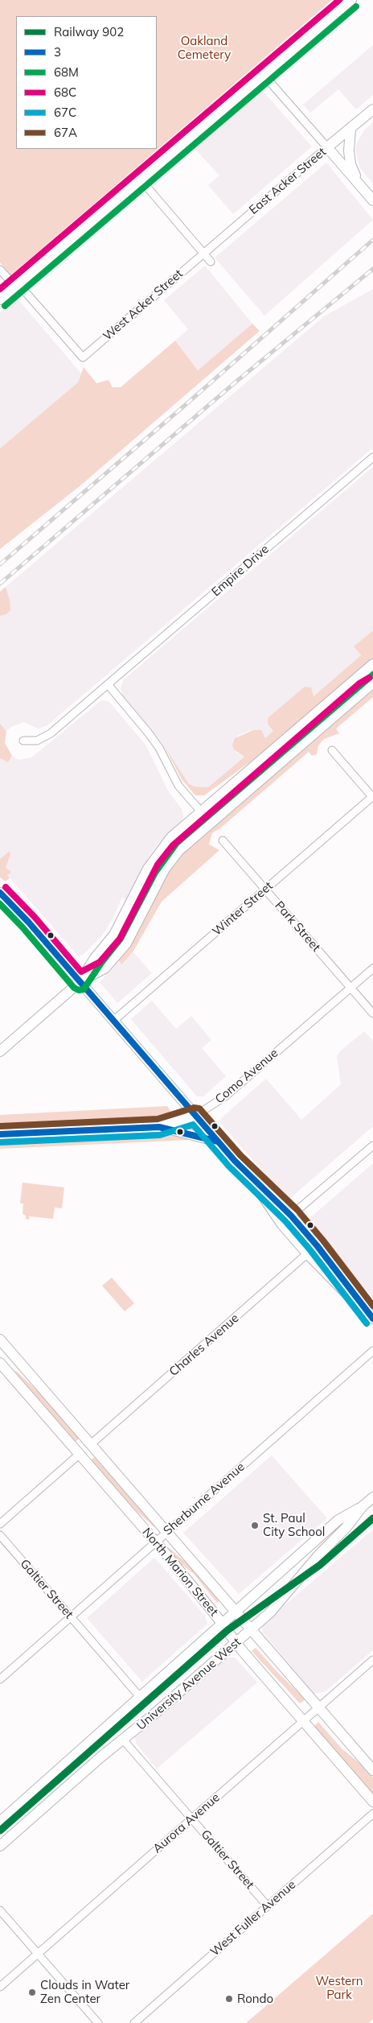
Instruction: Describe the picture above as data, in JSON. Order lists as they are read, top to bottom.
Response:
{
  "streets": {
    "main road": [
      "East Acker Street",
      "Como Avenue",
      "North Marion Street",
      "University Avenue West"
    ],
    "street": [
      "West Acker Street",
      "Empire Drive",
      "Winter Street",
      "Park Street",
      "Charles Avenue",
      "Sherburne Avenue",
      "Galtier Street",
      "Aurora Avenue",
      "West Fuller Avenue"
    ]
  },
  "crossings": [
    ["East Acker Street", "West Acker Street"],
    ["Winter Street", "Park Street"],
    ["Park Street", "Como Avenue"],
    ["Charles Avenue", "North Marion Street"],
    ["Sherburne Avenue", "North Marion Street"],
    ["Sherburne Avenue", "Galtier Street"],
    ["North Marion Street", "University Avenue West"],
    ["North Marion Street", "Aurora Avenue"],
    ["Galtier Street", "University Avenue West"],
    ["Galtier Street", "Aurora Avenue"],
    ["Galtier Street", "West Fuller Avenue"]
  ],
  "parks": ["Oakland Cemetery", "Western Park"],
  "places": ["St. Paul City School", "Clouds in Water Zen Center", "Rondo"],
  "lines": [
    "transit line 68C",
    "transit line 68M",
    "transit line 3",
    "transit line 67A",
    "transit line 67C",
    "rail line 902"
  ],
  "legend": [
    "Railway 902",
    "3",
    "68M",
    "68C",
    "67C",
    "67A"
  ]
}
